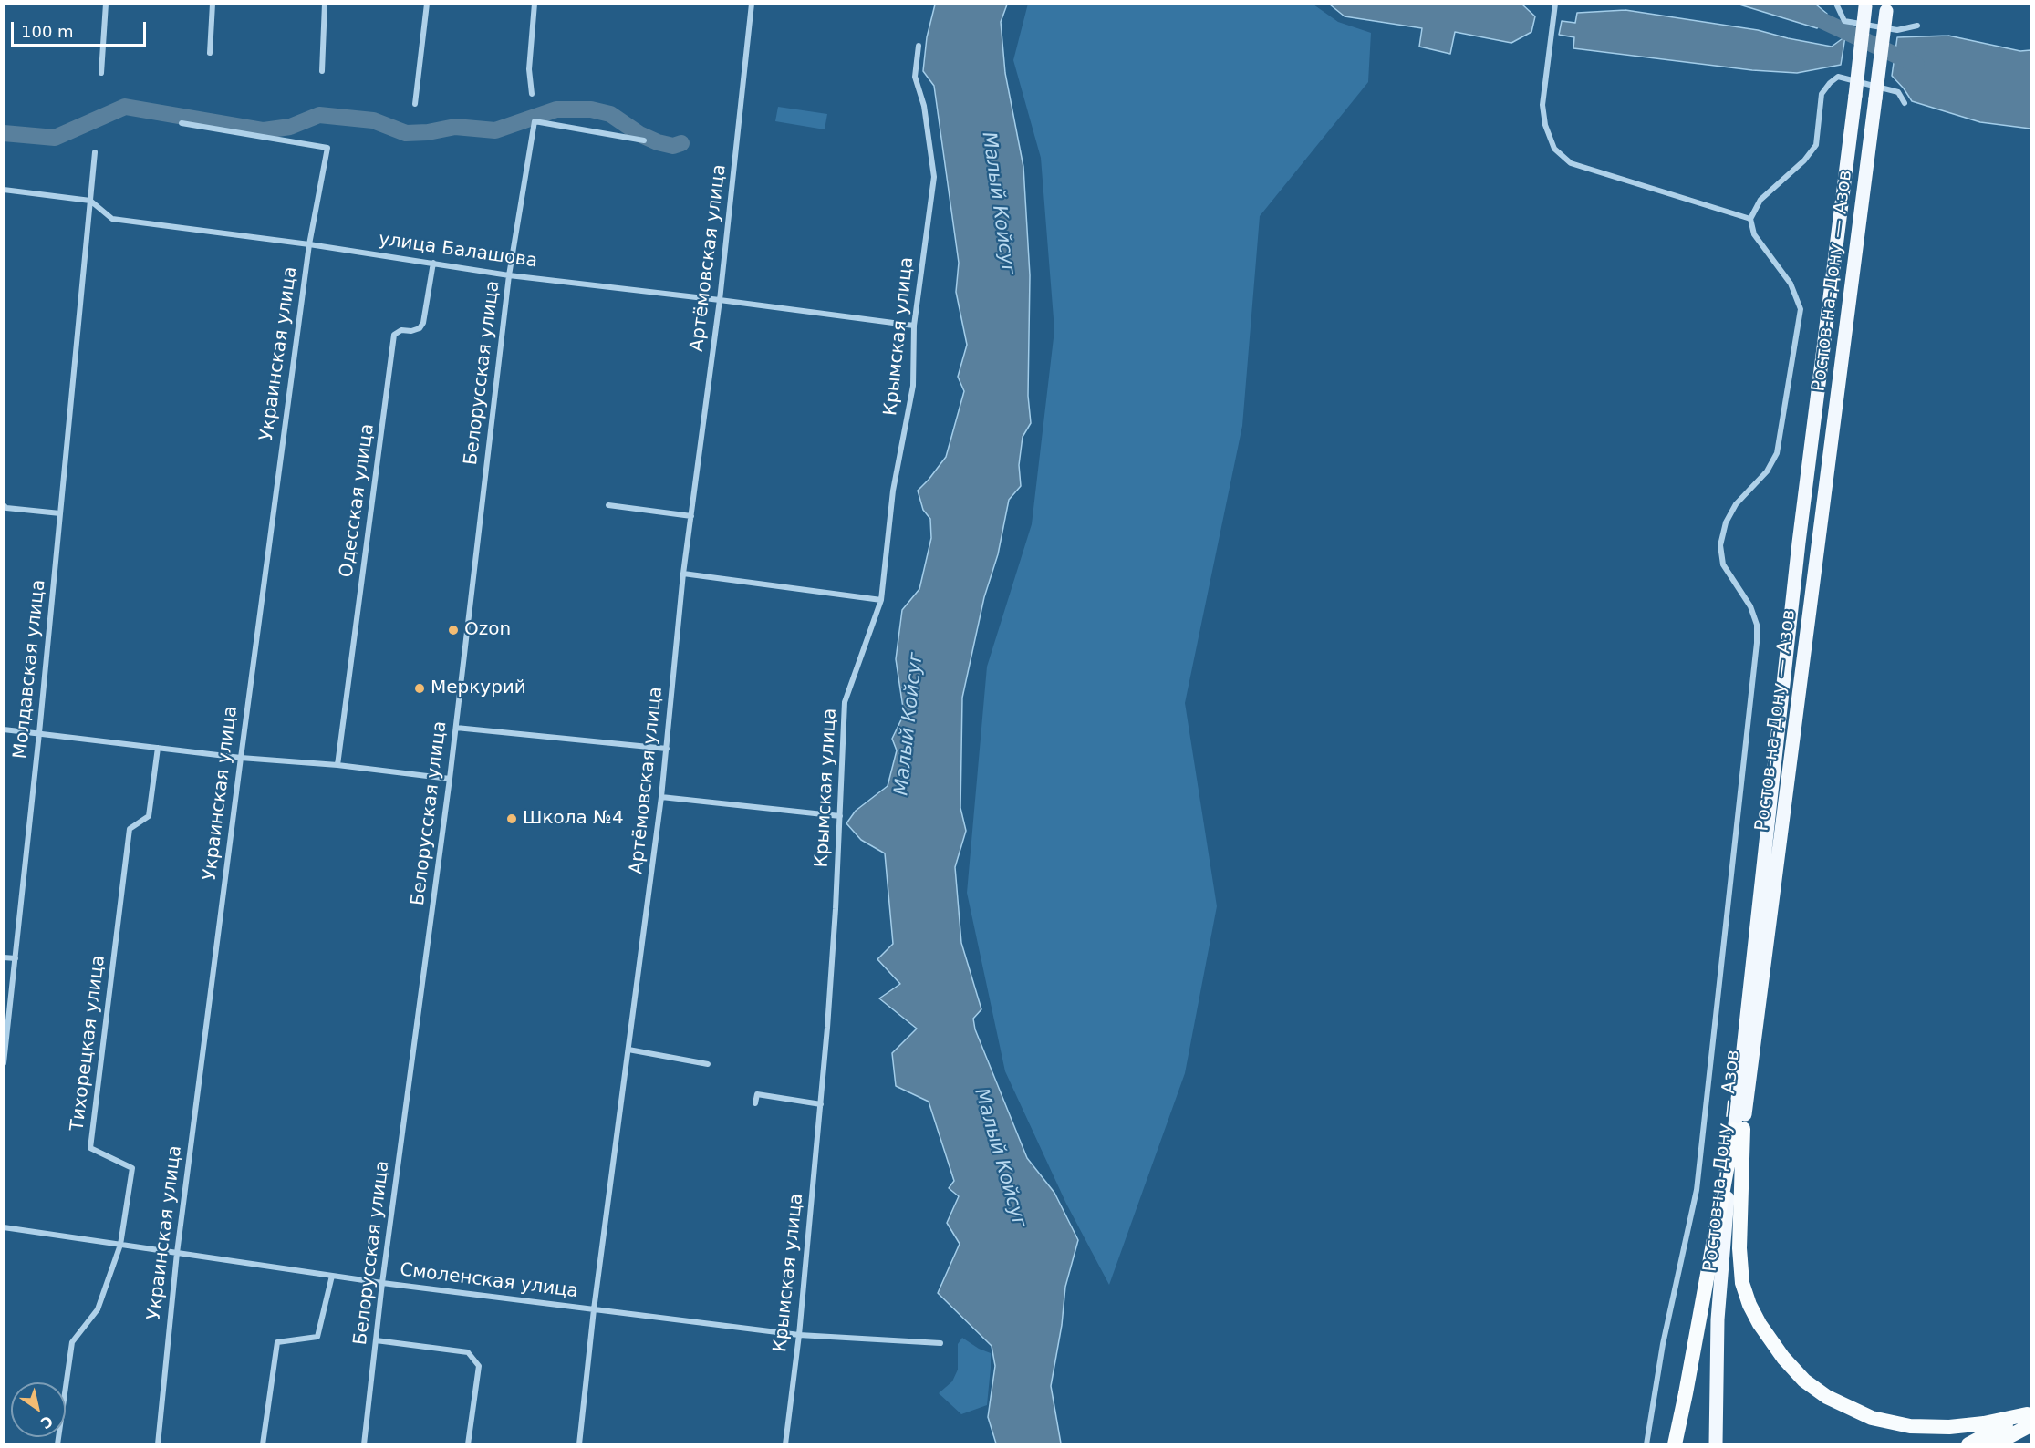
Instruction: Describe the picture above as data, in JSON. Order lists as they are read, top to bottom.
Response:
{
  "streets": {
    "main road": ["Ростов-на-Дону — Азов"],
    "street": [
      "улица Балашова",
      "Артёмовская улица",
      "Крымская улица",
      "Украинская улица",
      "Белорусская улица",
      "Одесская улица",
      "Молдавская улица",
      "Тихорецкая улица",
      "Смоленская улица"
    ]
  },
  "crossings": [
    ["улица Балашова", "Артёмовская улица"],
    ["улица Балашова", "Крымская улица"],
    ["улица Балашова", "Украинская улица"],
    ["улица Балашова", "Белорусская улица"],
    ["улица Балашова", "Одесская улица"],
    ["улица Балашова", "Молдавская улица"],
    ["Артёмовская улица", "Смоленская улица"],
    ["Крымская улица", "Смоленская улица"],
    ["Украинская улица", "Смоленская улица"],
    ["Белорусская улица", "Смоленская улица"],
    ["Тихорецкая улица", "Смоленская улица"]
  ],
  "water": ["Малый Койсуг"],
  "places": ["Ozon", "Меркурий", "Школа №4"],
  "scale_bar": "100 m",
  "north": "bottom right"
}
